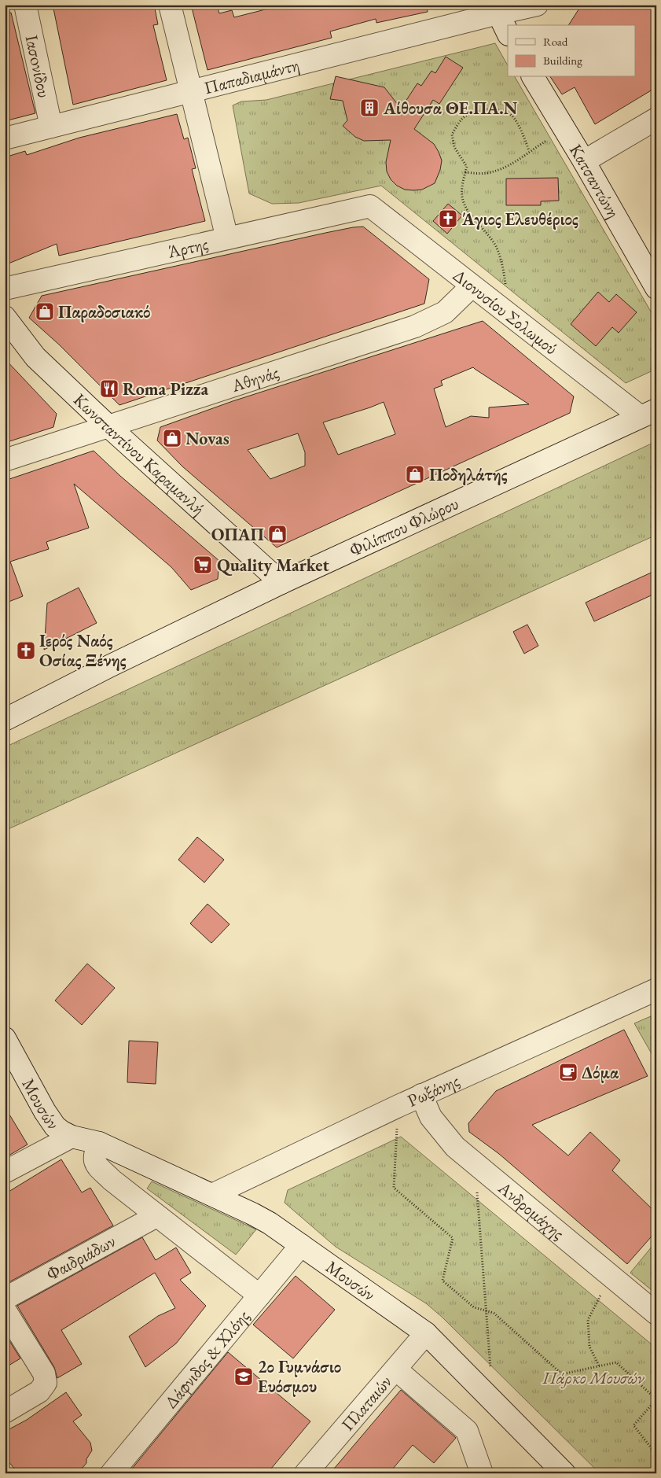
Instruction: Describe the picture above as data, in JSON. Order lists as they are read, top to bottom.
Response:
{
  "streets": {
    "street": [
      "Ιασoνίδου",
      "Παπαδιαμάντη",
      "Κατσαντώνη",
      "Άρτης",
      "Διονυσίου Σολωμού",
      "Αθηνάς",
      "Κωνσταντίνου Καραμανλή",
      "Φιλίππου Φλώρου",
      "Ρωξάνης",
      "Μουσών",
      "Ανδρομάχης",
      "Φαιδριάδων",
      "Δάφνιδος & Χλόης",
      "Πλαταιών"
    ]
  },
  "crossings": [
    ["Ιασoνίδου", "Παπαδιαμάντη"],
    ["Άρτης", "Διονυσίου Σολωμού"],
    ["Διονυσίου Σολωμού", "Αθηνάς"],
    ["Διονυσίου Σολωμού", "Φιλίππου Φλώρου"],
    ["Αθηνάς", "Κωνσταντίνου Καραμανλή"],
    ["Κωνσταντίνου Καραμανλή", "Φιλίππου Φλώρου"],
    ["Ρωξάνης", "Μουσών"],
    ["Ρωξάνης", "Ανδρομάχης"],
    ["Μουσών", "Δάφνιδος & Χλόης"],
    ["Μουσών", "Πλαταιών"]
  ],
  "parks": ["Πάρκο Μουσών"],
  "places": {
    "building": ["Αίθουσα ΘΕ.ΠΑ.Ν"],
    "church": ["Άγιος Ελευθέριος", "Ιερός Ναός Οσίας Ξένης"],
    "shop": [
      "Παραδοσιακό",
      "Novas",
      "Ποδηλάτης",
      "ΟΠΑΠ"
    ],
    "restaurant": ["Roma Pizza"],
    "supermarket": ["Quality Market"],
    "cafe": ["Δόμα"],
    "school or university": ["2ο Γυμνάσιο Ευόσμου"]
  },
  "legend": ["Road", "Building"]
}
